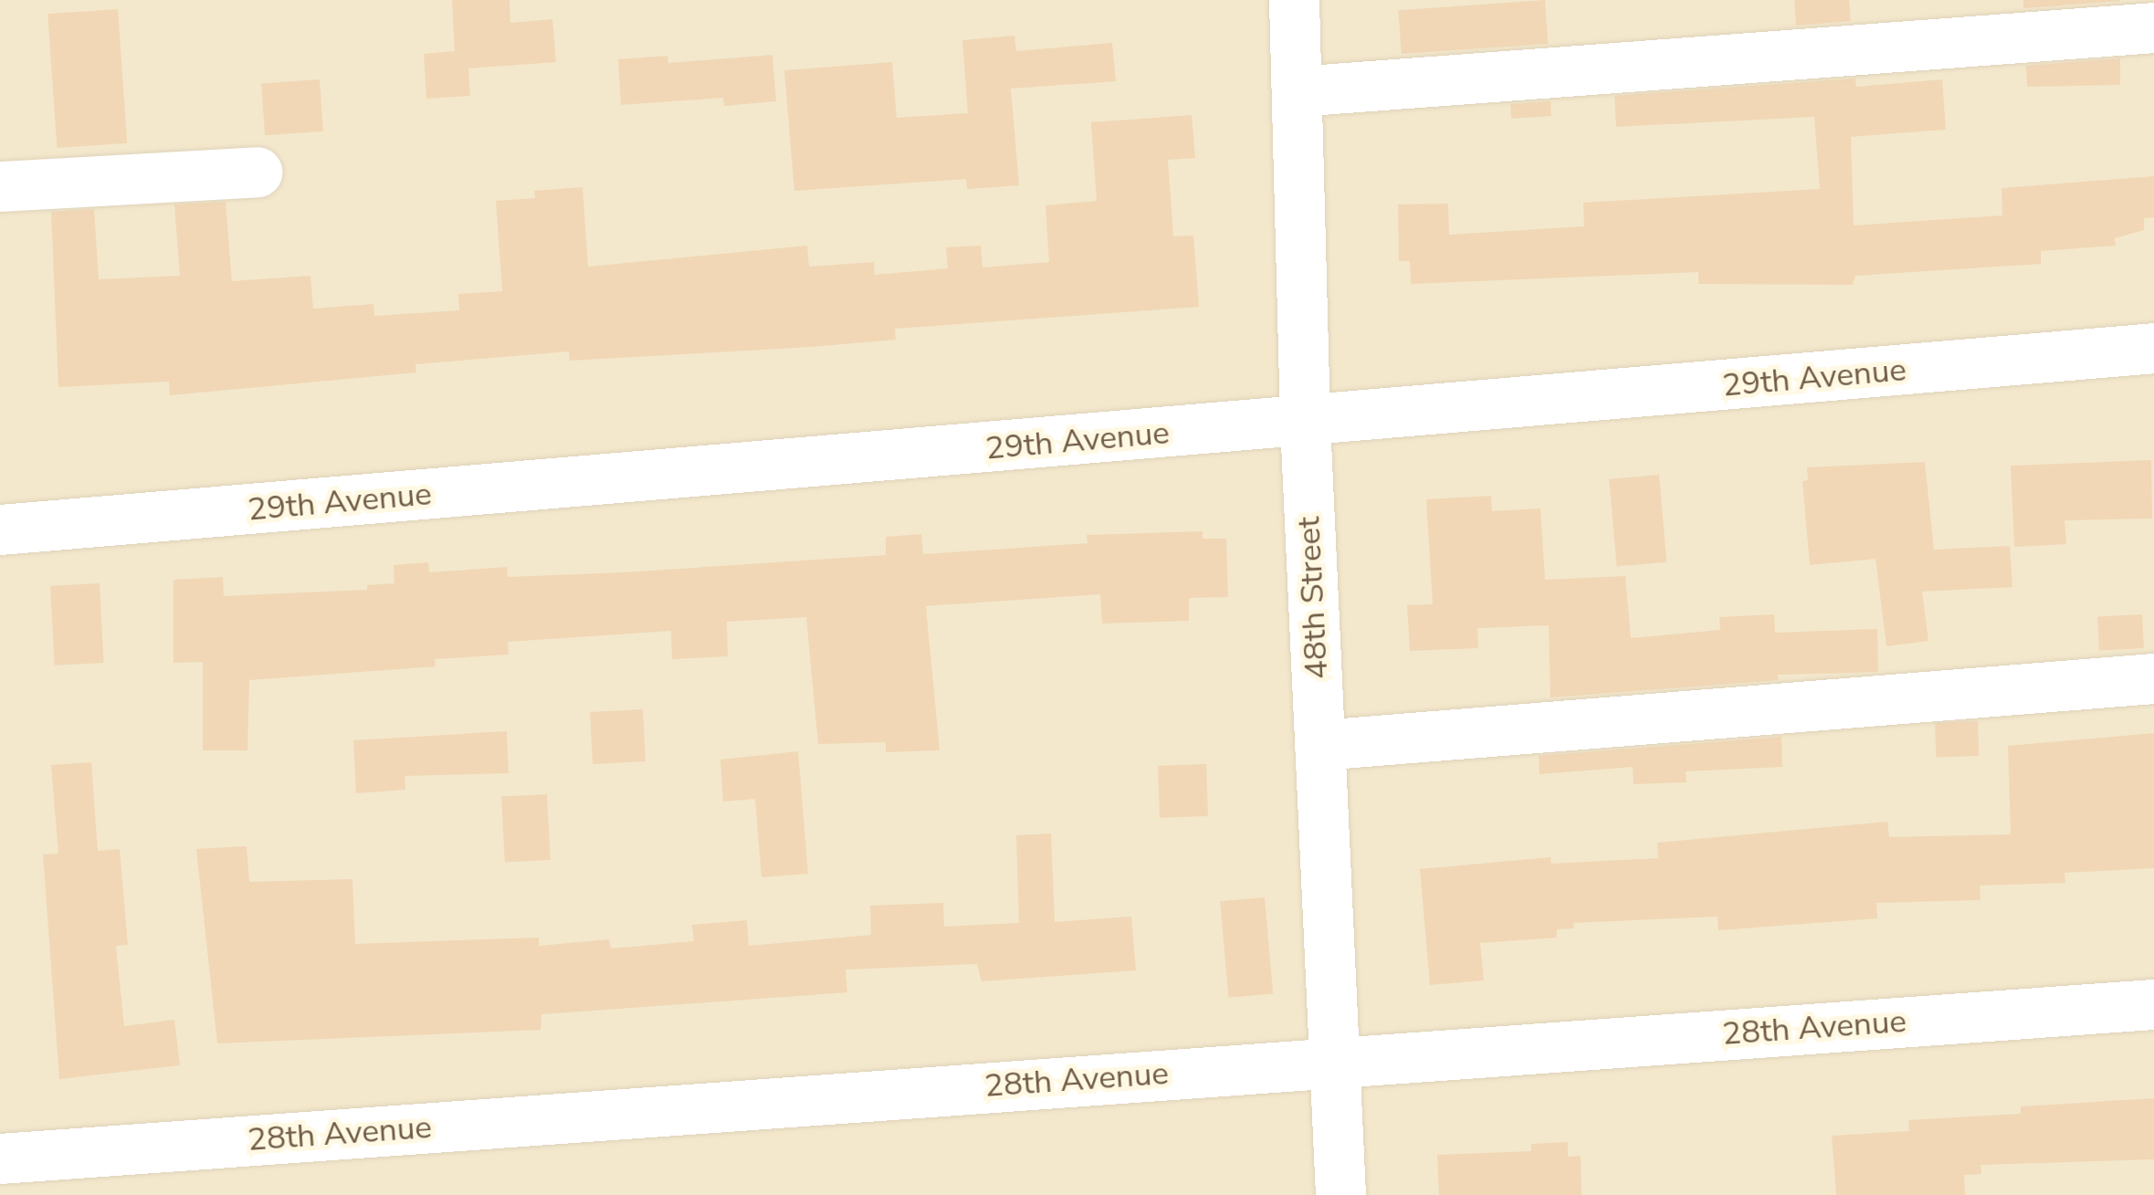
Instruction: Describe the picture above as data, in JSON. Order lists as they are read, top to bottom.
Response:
{
  "streets": {
    "street": ["29th Avenue", "48th Street", "28th Avenue"]
  },
  "crossings": [
    ["29th Avenue", "48th Street"],
    ["48th Street", "28th Avenue"]
  ]
}
